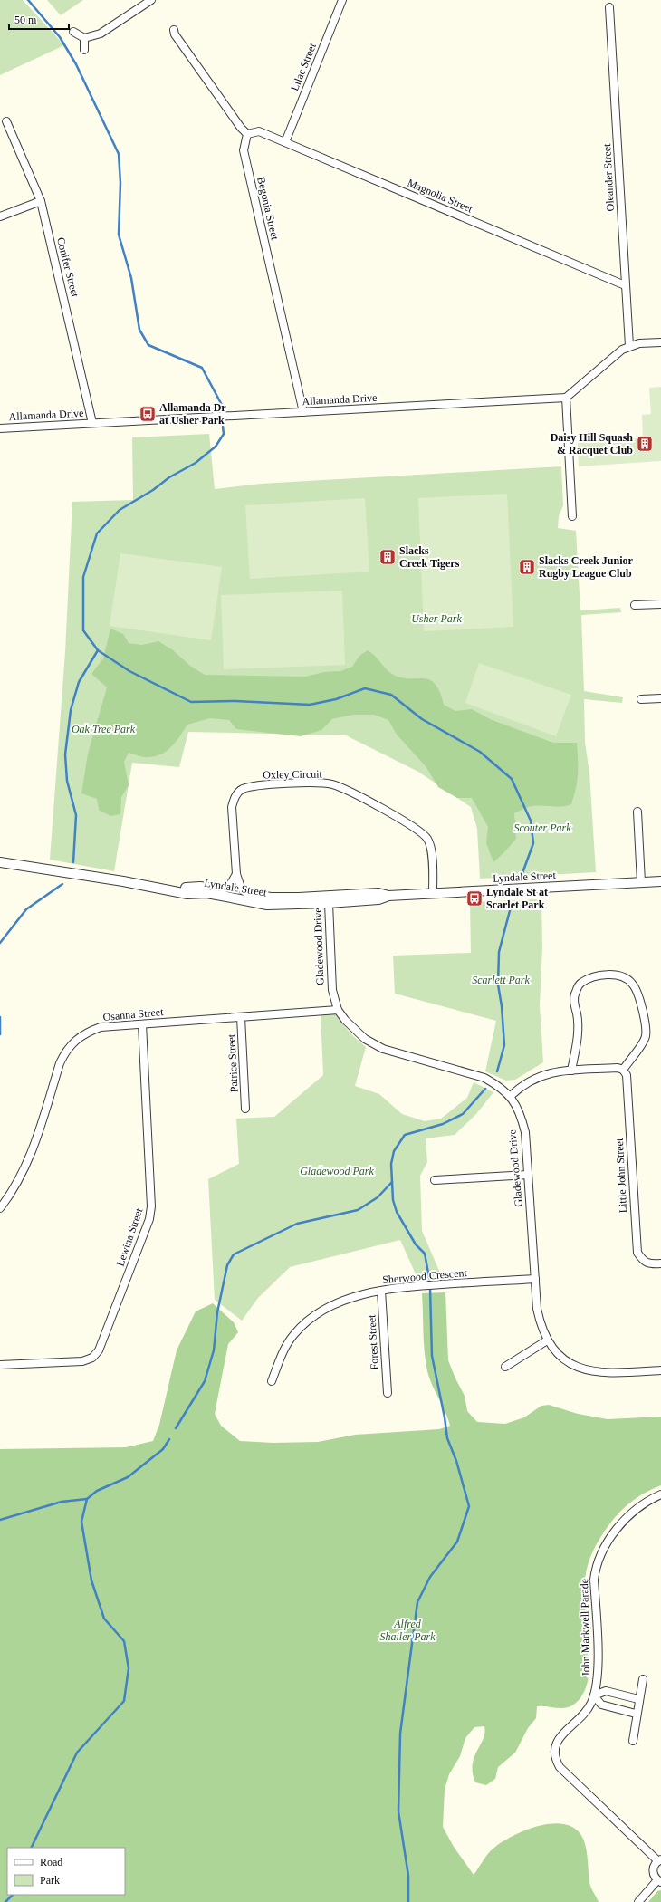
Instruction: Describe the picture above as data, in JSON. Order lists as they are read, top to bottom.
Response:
{
  "streets": {
    "street": [
      "Lilac Street",
      "Oleander Street",
      "Magnolia Street",
      "Begonia Street",
      "Conifer Street",
      "Allamanda Drive",
      "Oxley Circuit",
      "Lyndale Street",
      "Gladewood Drive",
      "Osanna Street",
      "Patrice Street",
      "Little John Street",
      "Lewina Street",
      "Sherwood Crescent",
      "Forest Street",
      "John Markwell Parade"
    ]
  },
  "crossings": [
    ["Lilac Street", "Magnolia Street"],
    ["Oleander Street", "Magnolia Street"],
    ["Magnolia Street", "Begonia Street"],
    ["Begonia Street", "Allamanda Drive"],
    ["Conifer Street", "Allamanda Drive"],
    ["Oxley Circuit", "Lyndale Street"],
    ["Lyndale Street", "Gladewood Drive"],
    ["Gladewood Drive", "Osanna Street"],
    ["Gladewood Drive", "Sherwood Crescent"],
    ["Osanna Street", "Patrice Street"],
    ["Osanna Street", "Lewina Street"],
    ["Sherwood Crescent", "Forest Street"]
  ],
  "parks": [
    "Usher Park",
    "Oak Tree Park",
    "Scouter Park",
    "Scarlett Park",
    "Gladewood Park",
    "Alfred Shailer Park"
  ],
  "places": {
    "bus stop": ["Allamanda Dr at Usher Park", "Lyndale St at Scarlet Park"],
    "building": ["Daisy Hill Squash & Racquet Club", "Slacks Creek Tigers", "Slacks Creek Junior Rugby League Club"]
  },
  "legend": ["Road", "Park"],
  "scale_bar": "50 m"
}
